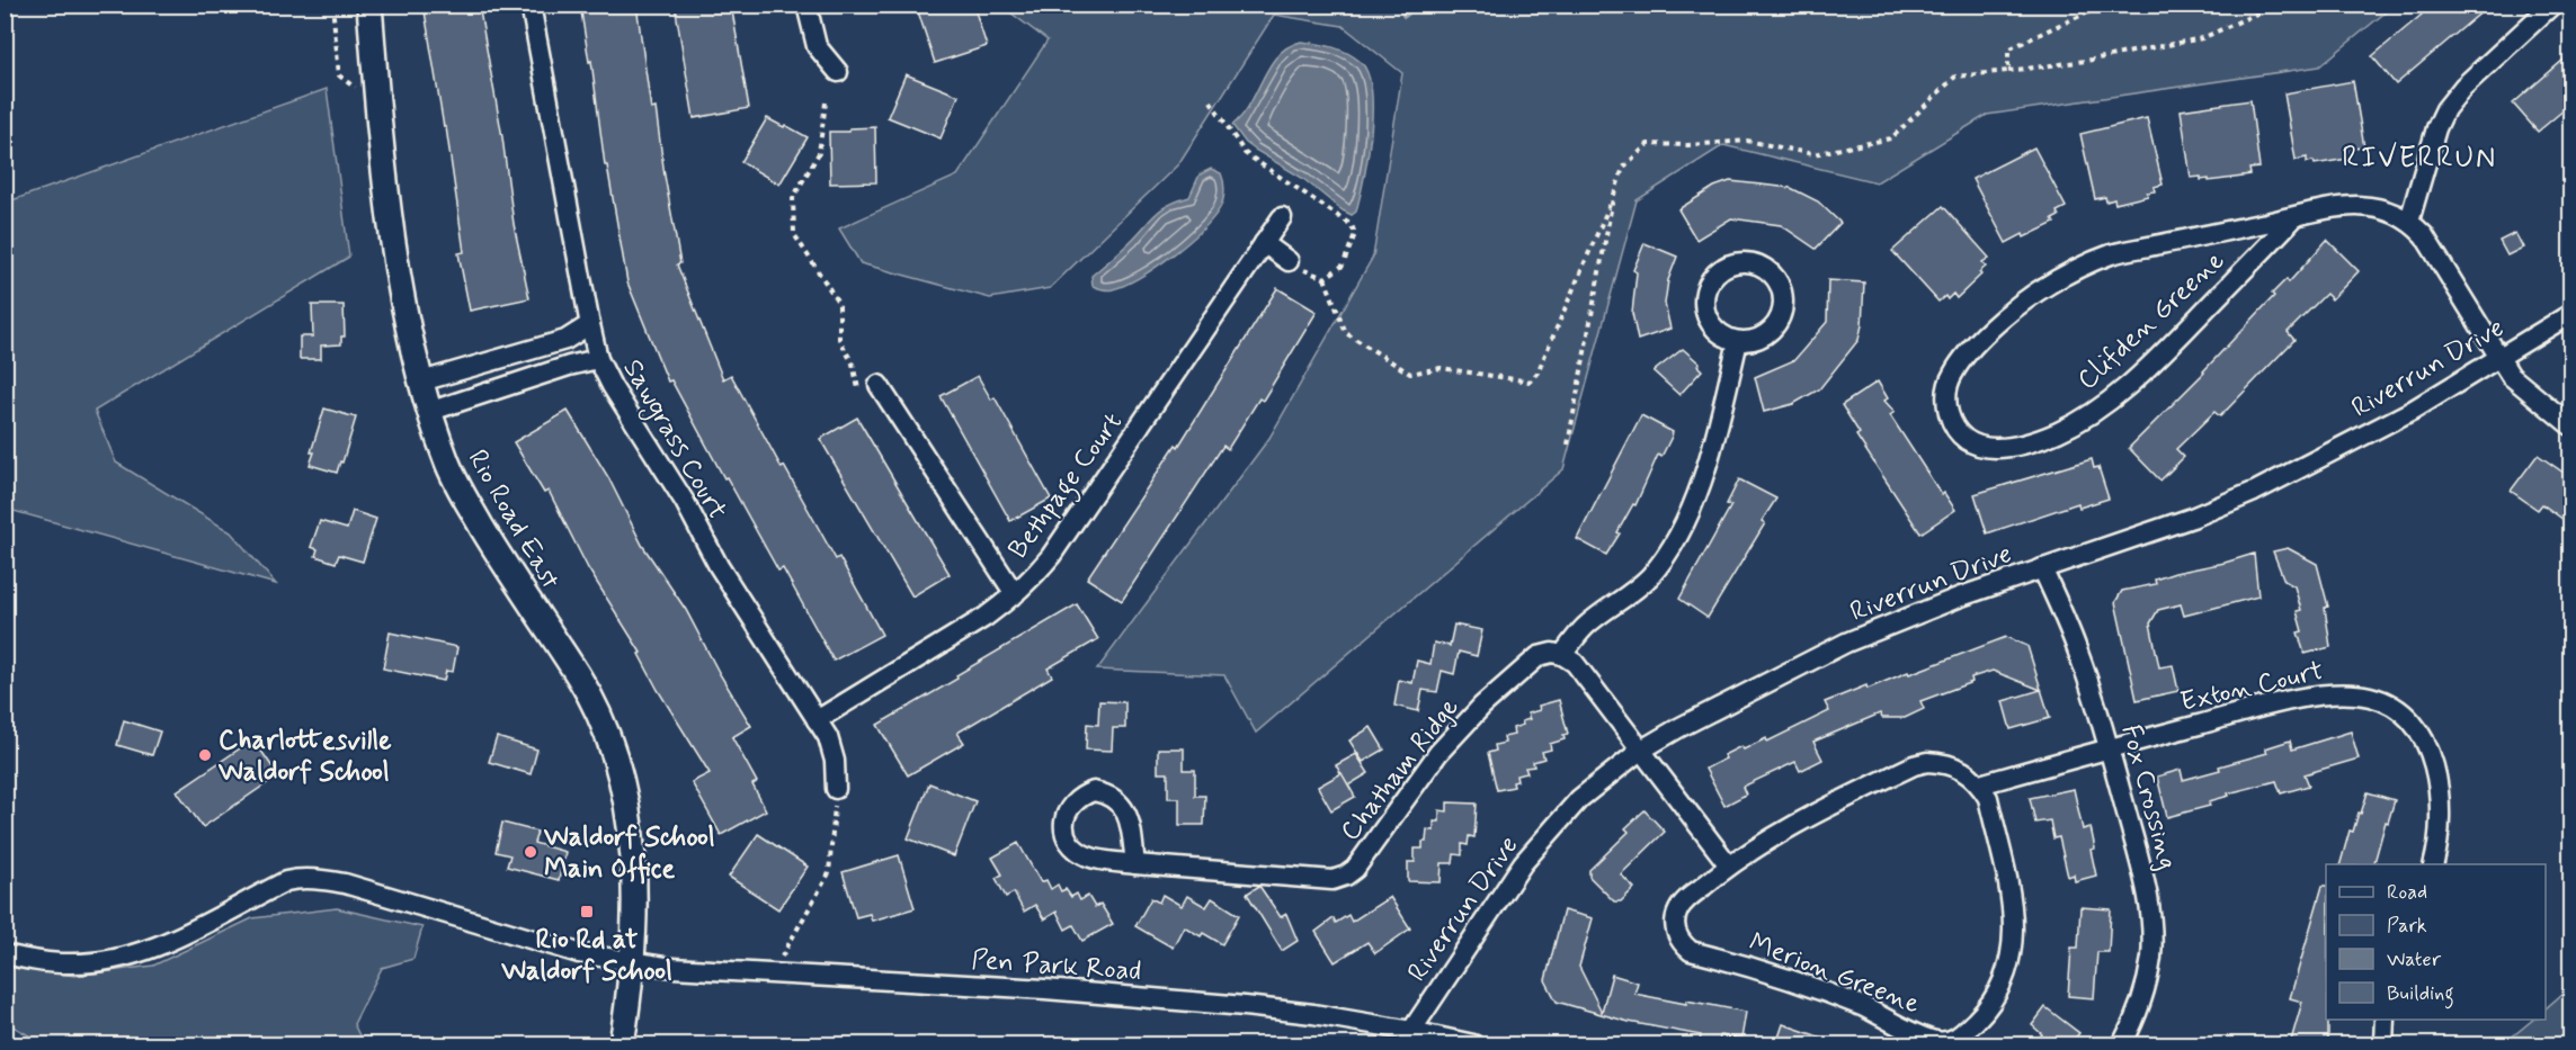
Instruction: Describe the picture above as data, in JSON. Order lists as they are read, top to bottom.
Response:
{
  "streets": {
    "street": [
      "Clifden Greene",
      "Riverrun Drive",
      "Sawgrass Court",
      "Bethpage Court",
      "Rio Road East",
      "Exton Court",
      "Chatham Ridge",
      "Fox Crossing",
      "Pen Park Road",
      "Merion Greene"
    ]
  },
  "crossings": [
    ["Clifden Greene", "Riverrun Drive"],
    ["Riverrun Drive", "Fox Crossing"],
    ["Riverrun Drive", "Pen Park Road"],
    ["Sawgrass Court", "Bethpage Court"],
    ["Rio Road East", "Pen Park Road"],
    ["Exton Court", "Fox Crossing"],
    ["Exton Court", "Merion Greene"]
  ],
  "districts": ["RIVERRUN"],
  "places": {
    "other": ["Charlottesville Waldorf School", "Waldorf School Main Office"],
    "transit": ["Rio Rd at Waldorf School"]
  },
  "legend": [
    "Road",
    "Park",
    "Water",
    "Building"
  ]
}
